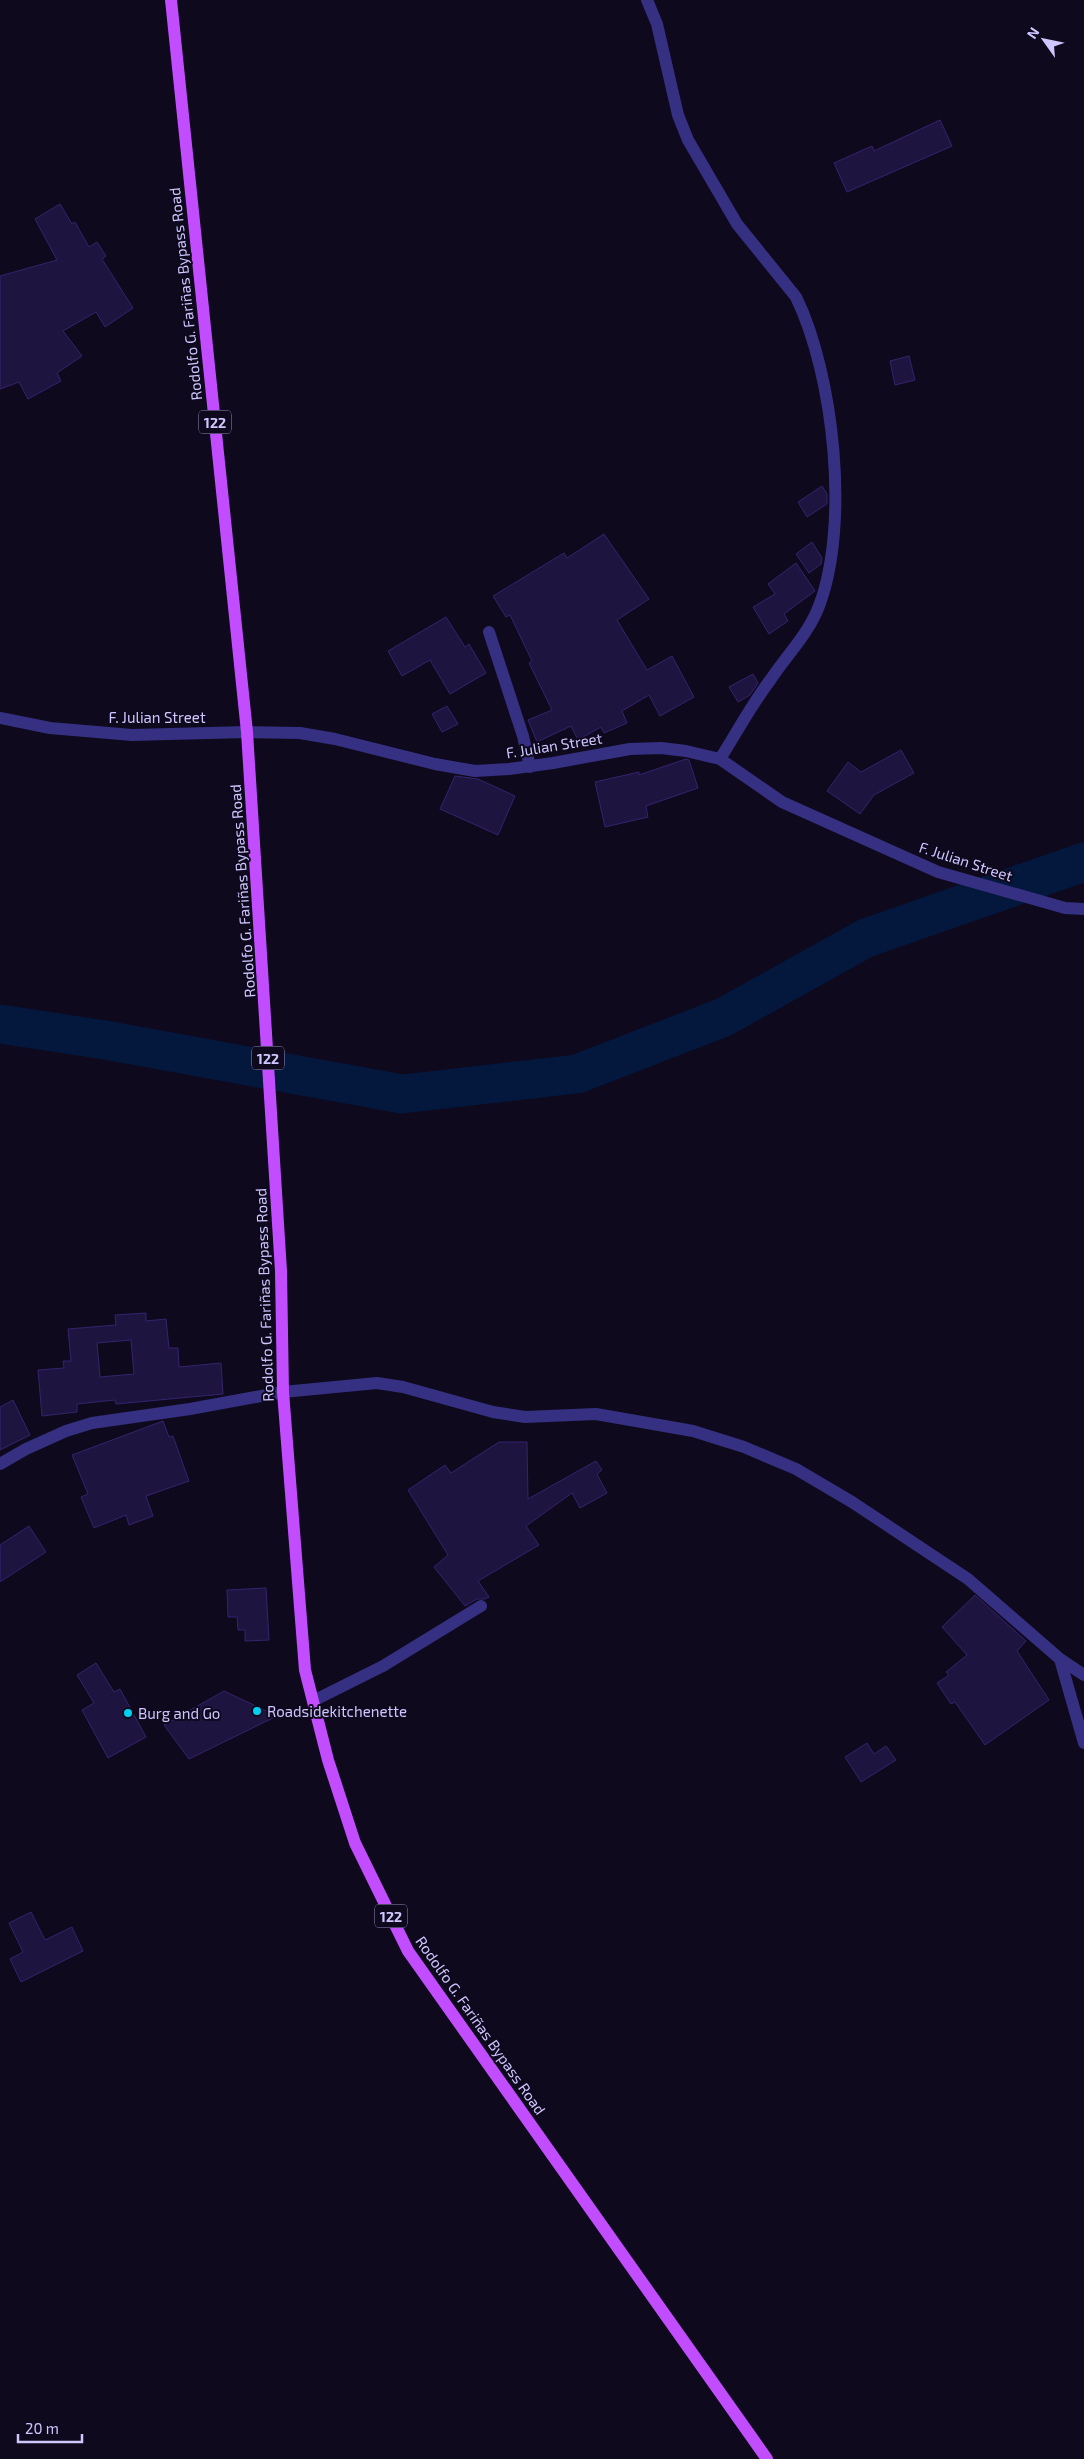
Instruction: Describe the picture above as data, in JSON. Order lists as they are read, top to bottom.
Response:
{
  "streets": {
    "main road": ["Rodolfo G. Fariñas Bypass Road", "122"],
    "street": ["F. Julian Street"]
  },
  "crossings": [
    ["Rodolfo G. Fariñas Bypass Road", "F. Julian Street"]
  ],
  "places": ["Roadsidekitchenette", "Burg and Go"],
  "scale_bar": "20 m",
  "north": "top left"
}
